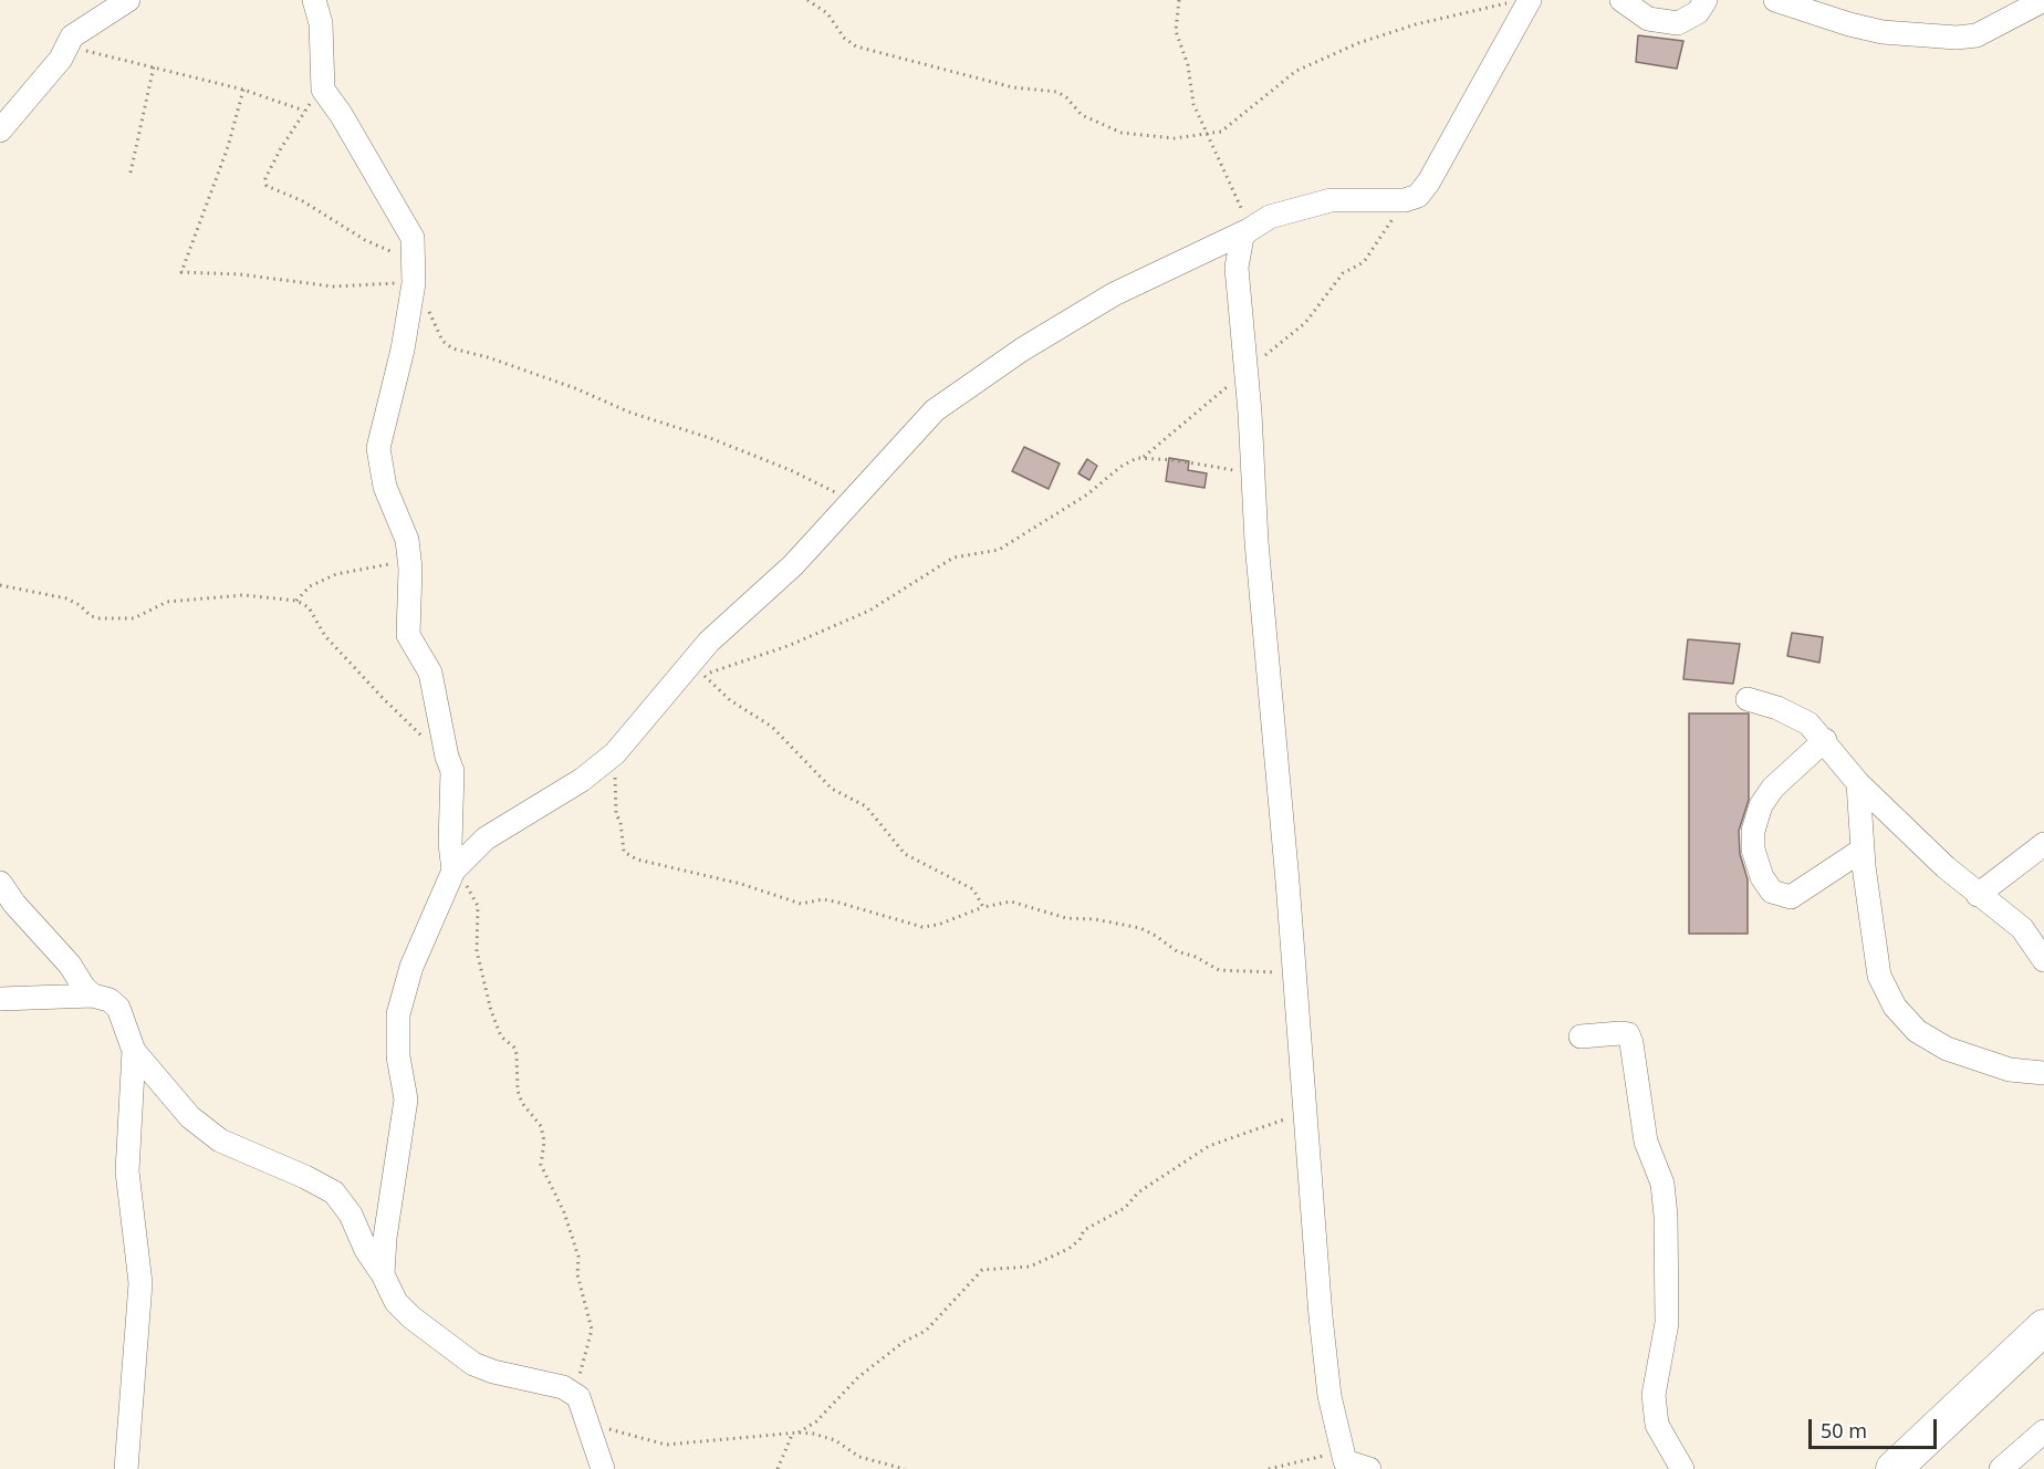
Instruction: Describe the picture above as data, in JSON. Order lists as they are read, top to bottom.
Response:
{
  "scale_bar": "50 m"
}
